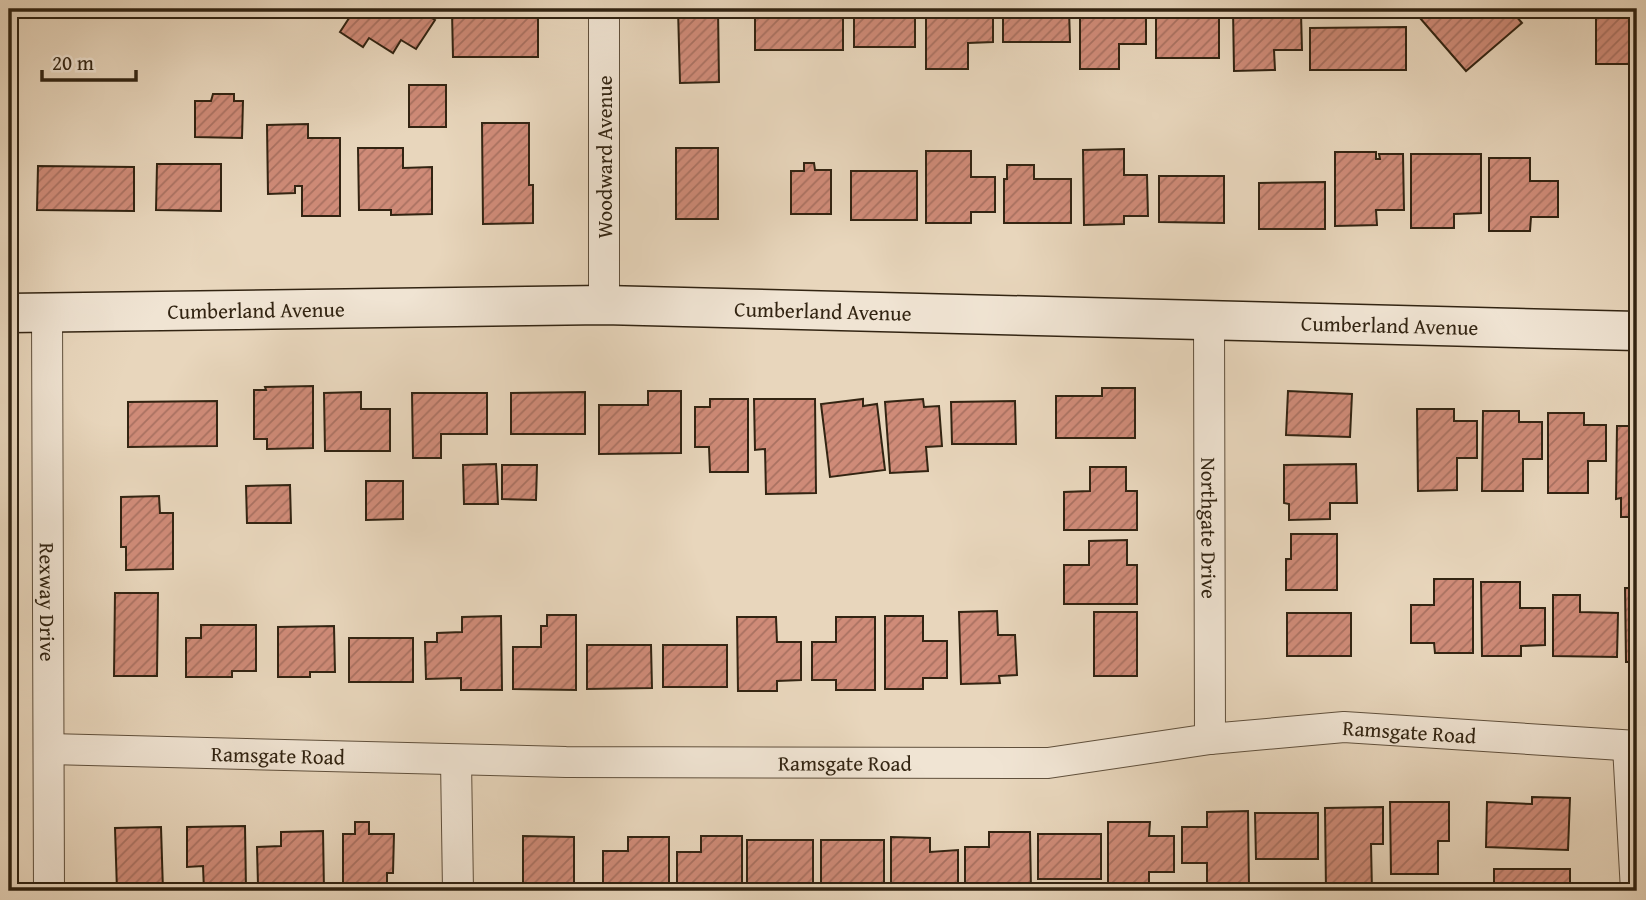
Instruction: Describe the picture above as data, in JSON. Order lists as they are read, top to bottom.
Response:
{
  "streets": {
    "street": [
      "Woodward Avenue",
      "Cumberland Avenue",
      "Northgate Drive",
      "Rexway Drive",
      "Ramsgate Road"
    ]
  },
  "crossings": [
    ["Woodward Avenue", "Cumberland Avenue"],
    ["Cumberland Avenue", "Northgate Drive"],
    ["Cumberland Avenue", "Rexway Drive"],
    ["Northgate Drive", "Ramsgate Road"],
    ["Rexway Drive", "Ramsgate Road"]
  ],
  "scale_bar": "20 m"
}
